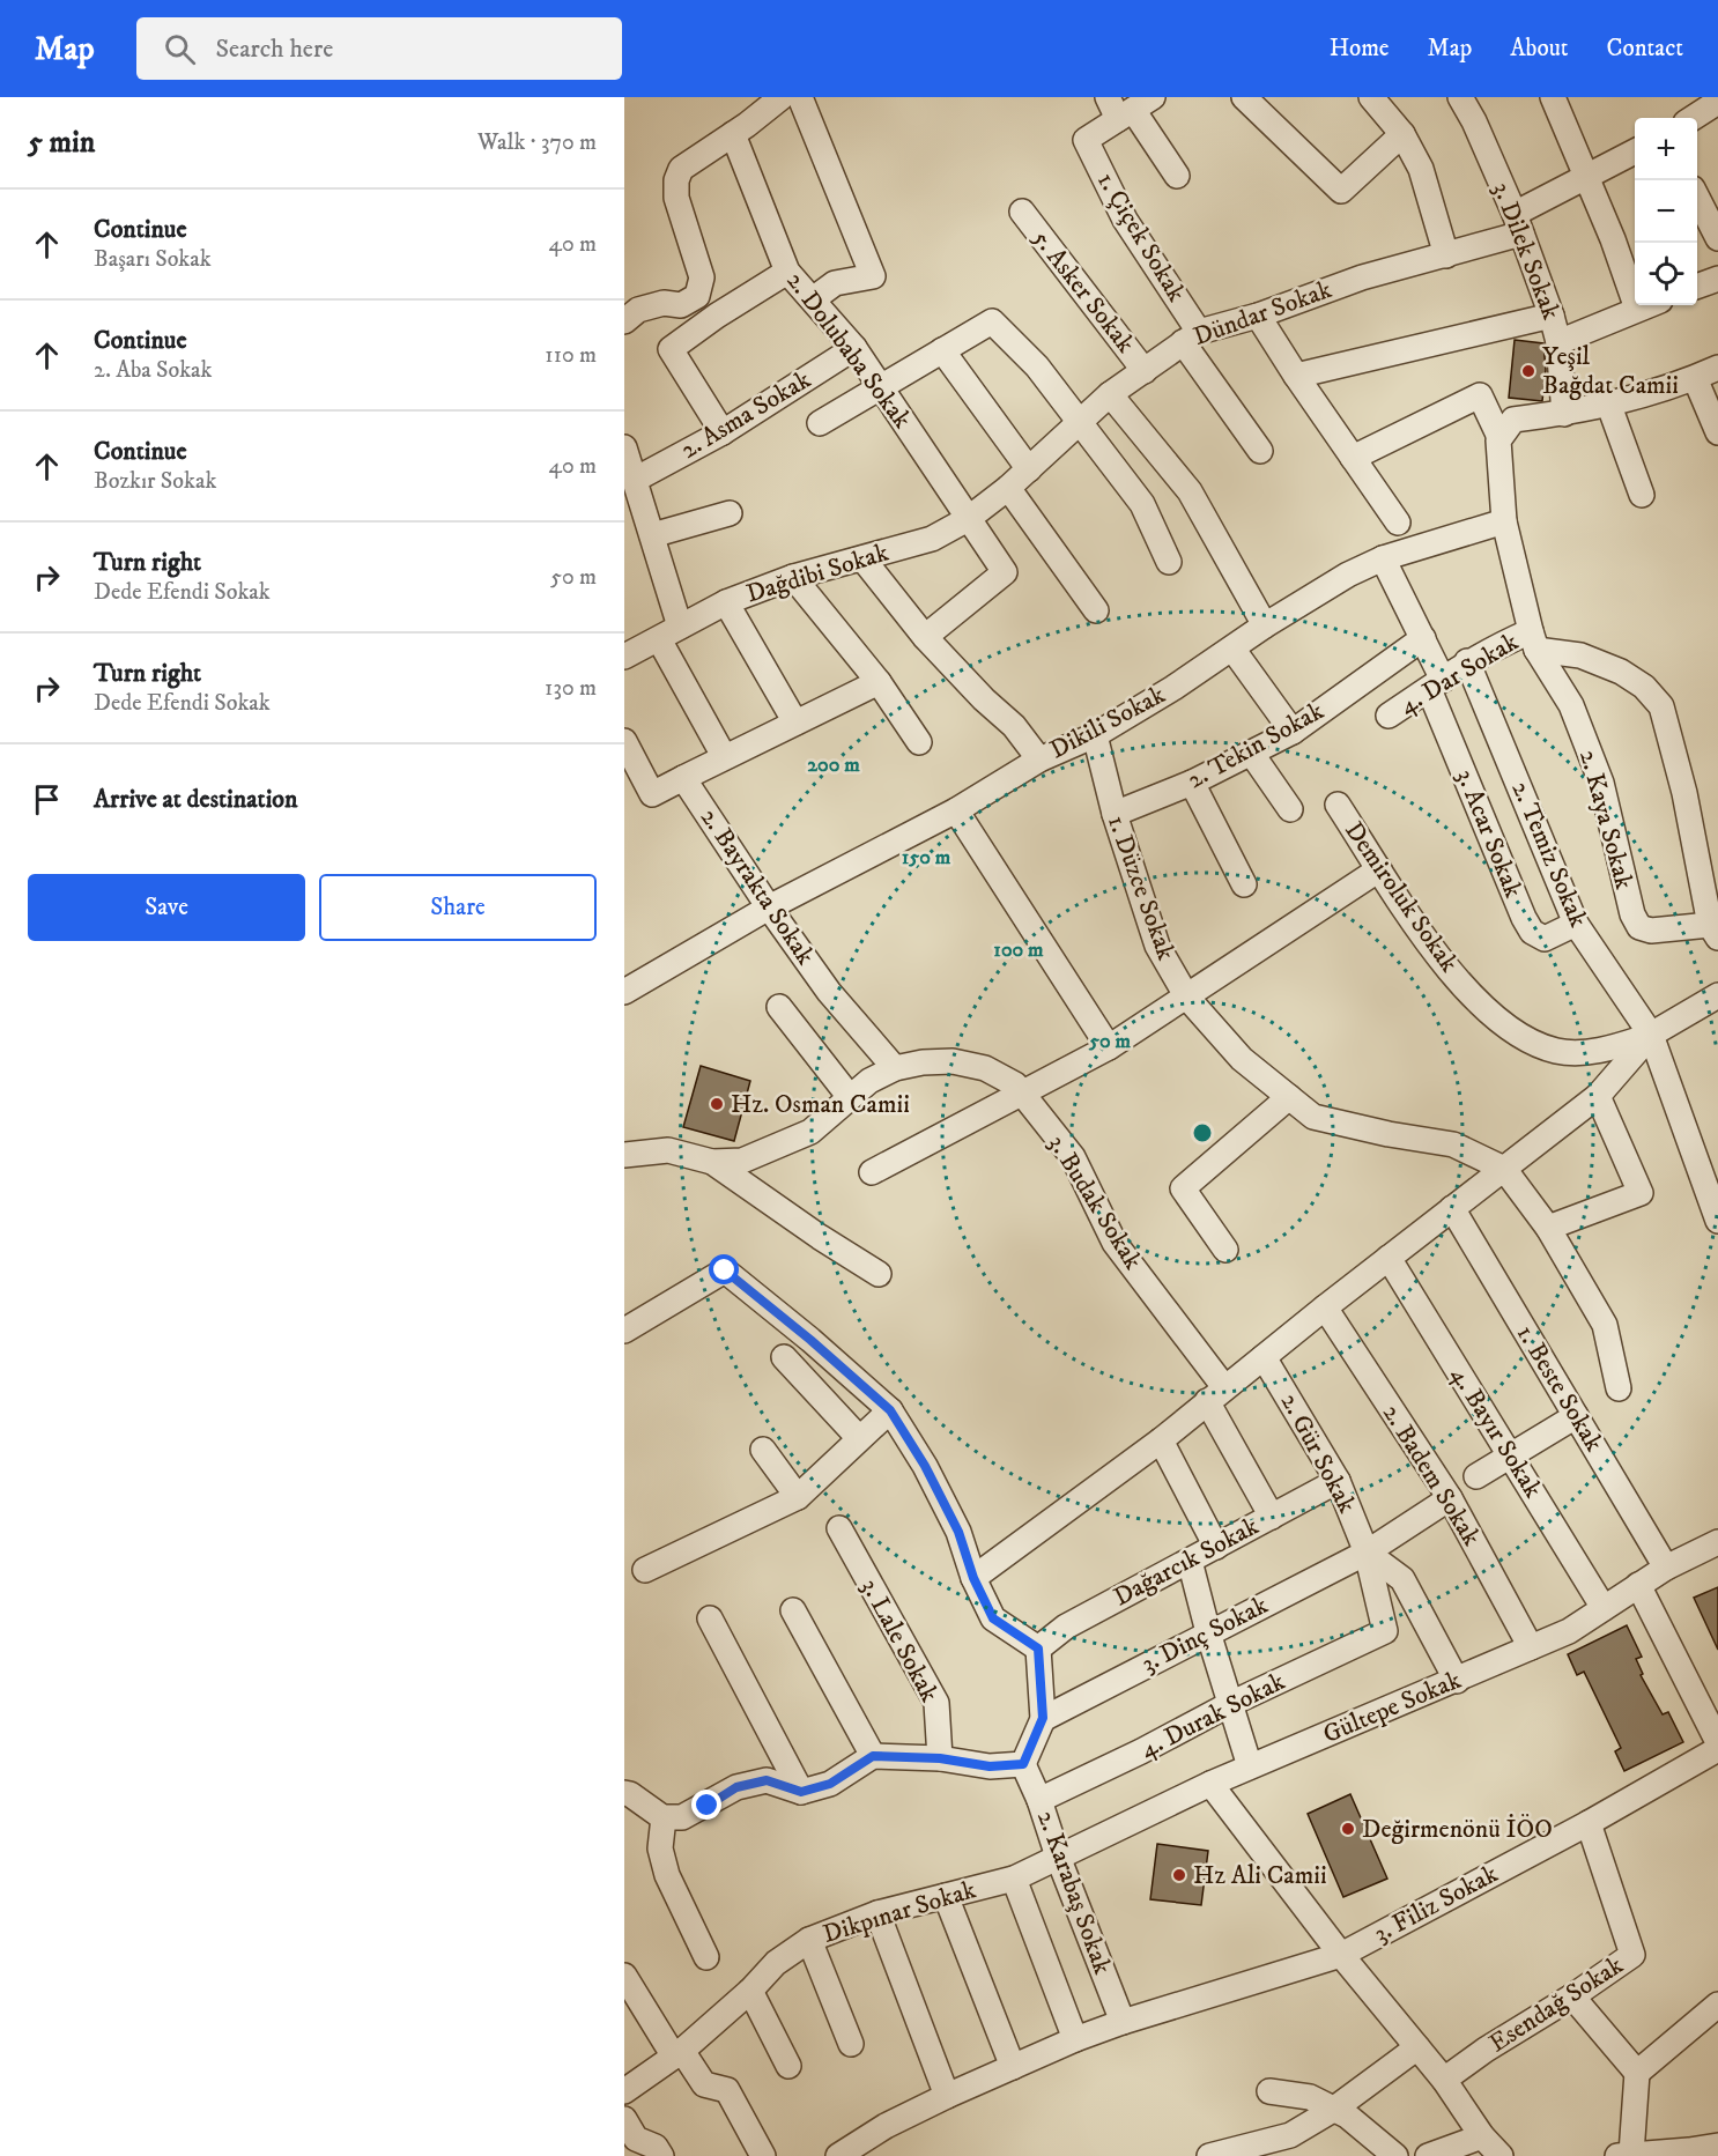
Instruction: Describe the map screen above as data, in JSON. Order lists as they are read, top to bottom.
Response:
{
  "streets": {
    "street": [
      "1. Çiçek Sokak",
      "3. Dilek Sokak",
      "5. Asker Sokak",
      "Dündar Sokak",
      "2. Dolubaba Sokak",
      "2. Asma Sokak",
      "Dağdibi Sokak",
      "4. Dar Sokak",
      "Dikili Sokak",
      "2. Tekin Sokak",
      "2. Kaya Sokak",
      "3. Acar Sokak",
      "2. Temiz Sokak",
      "2. Bayrakta Sokak",
      "1. Düzce Sokak",
      "Demiroluk Sokak",
      "3. Budak Sokak",
      "1. Beste Sokak",
      "4. Bayır Sokak",
      "2. Gür Sokak",
      "2. Badem Sokak",
      "Dağarcık Sokak",
      "3. Dinç Sokak",
      "3. Lale Sokak",
      "Gültepe Sokak",
      "4. Durak Sokak",
      "2. Karabaş Sokak",
      "3. Filiz Sokak",
      "Dikpınar Sokak",
      "Esendağ Sokak"
    ]
  },
  "crossings": [
    ["1. Çiçek Sokak", "Dündar Sokak"],
    ["3. Dilek Sokak", "Dündar Sokak"],
    ["5. Asker Sokak", "Dündar Sokak"],
    ["Dündar Sokak", "Dağdibi Sokak"],
    ["2. Dolubaba Sokak", "2. Asma Sokak"],
    ["2. Dolubaba Sokak", "Dağdibi Sokak"],
    ["4. Dar Sokak", "Dikili Sokak"],
    ["4. Dar Sokak", "2. Kaya Sokak"],
    ["4. Dar Sokak", "3. Acar Sokak"],
    ["4. Dar Sokak", "2. Temiz Sokak"],
    ["Dikili Sokak", "2. Bayrakta Sokak"],
    ["Dikili Sokak", "1. Düzce Sokak"],
    ["2. Tekin Sokak", "1. Düzce Sokak"],
    ["3. Acar Sokak", "2. Temiz Sokak"],
    ["2. Temiz Sokak", "Demiroluk Sokak"],
    ["3. Budak Sokak", "Dağarcık Sokak"],
    ["1. Beste Sokak", "Gültepe Sokak"],
    ["4. Bayır Sokak", "Gültepe Sokak"],
    ["2. Gür Sokak", "Dağarcık Sokak"],
    ["2. Gür Sokak", "3. Dinç Sokak"],
    ["2. Gür Sokak", "4. Durak Sokak"],
    ["2. Badem Sokak", "3. Dinç Sokak"],
    ["2. Badem Sokak", "Gültepe Sokak"],
    ["Gültepe Sokak", "2. Karabaş Sokak"],
    ["Gültepe Sokak", "Dikpınar Sokak"],
    ["4. Durak Sokak", "2. Karabaş Sokak"],
    ["2. Karabaş Sokak", "3. Filiz Sokak"],
    ["2. Karabaş Sokak", "Dikpınar Sokak"],
    ["3. Filiz Sokak", "Esendağ Sokak"]
  ],
  "places": [
    "Yeşil Bağdat Camii",
    "Hz. Osman Camii",
    "Değirmenönü İÖO",
    "Hz Ali Camii"
  ],
  "page": {
    "header": "Map",
    "search": "Search here",
    "nav": [
      "Home",
      "Map",
      "About",
      "Contact"
    ],
    "heading": ["5 min", "Walk · 370 m"],
    "map_buttons": ["+", "−"],
    "list": [
      ["Continue", "Başarı Sokak", "40 m"],
      ["Continue", "2. Aba Sokak", "110 m"],
      ["Continue", "Bozkır Sokak", "40 m"],
      ["Turn right", "Dede Efendi Sokak", "50 m"],
      ["Turn right", "Dede Efendi Sokak", "130 m"],
      "Arrive at destination"
    ],
    "buttons": ["Save", "Share"]
  },
  "rings": [
    "200 m",
    "150 m",
    "100 m",
    "50 m"
  ]
}
